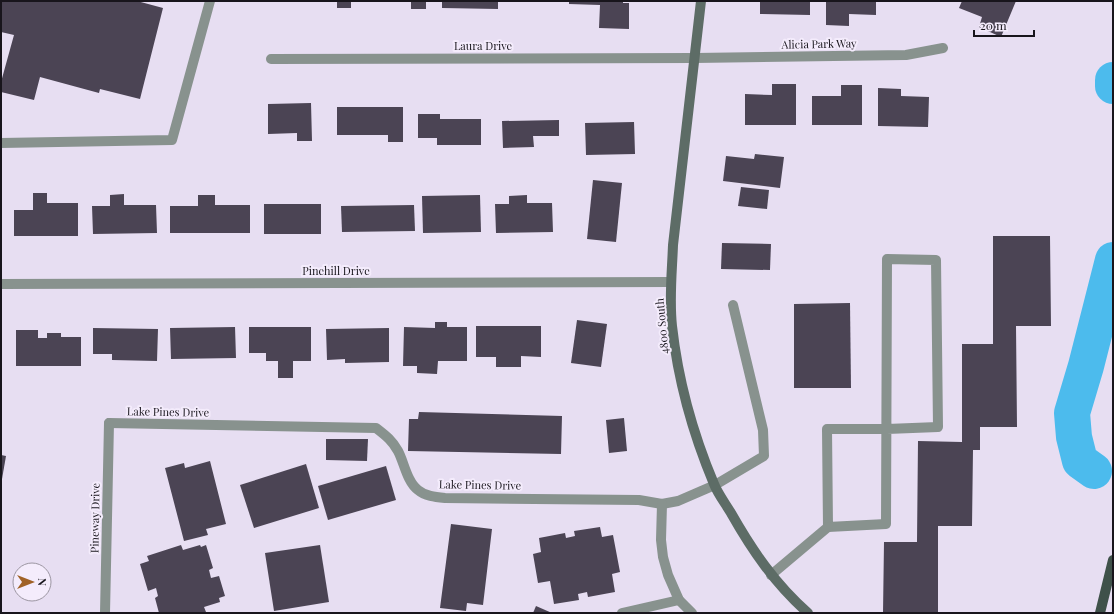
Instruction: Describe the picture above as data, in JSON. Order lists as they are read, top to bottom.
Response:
{
  "streets": {
    "street": [
      "Alicia Park Way",
      "Laura Drive",
      "Pinehill Drive",
      "4800 South",
      "Lake Pines Drive",
      "Pineway Drive"
    ]
  },
  "crossings": [
    ["Alicia Park Way", "Laura Drive"],
    ["Alicia Park Way", "4800 South"],
    ["Laura Drive", "4800 South"],
    ["Pinehill Drive", "4800 South"],
    ["4800 South", "Lake Pines Drive"],
    ["Lake Pines Drive", "Pineway Drive"]
  ],
  "scale_bar": "20 m",
  "north": "right"
}
